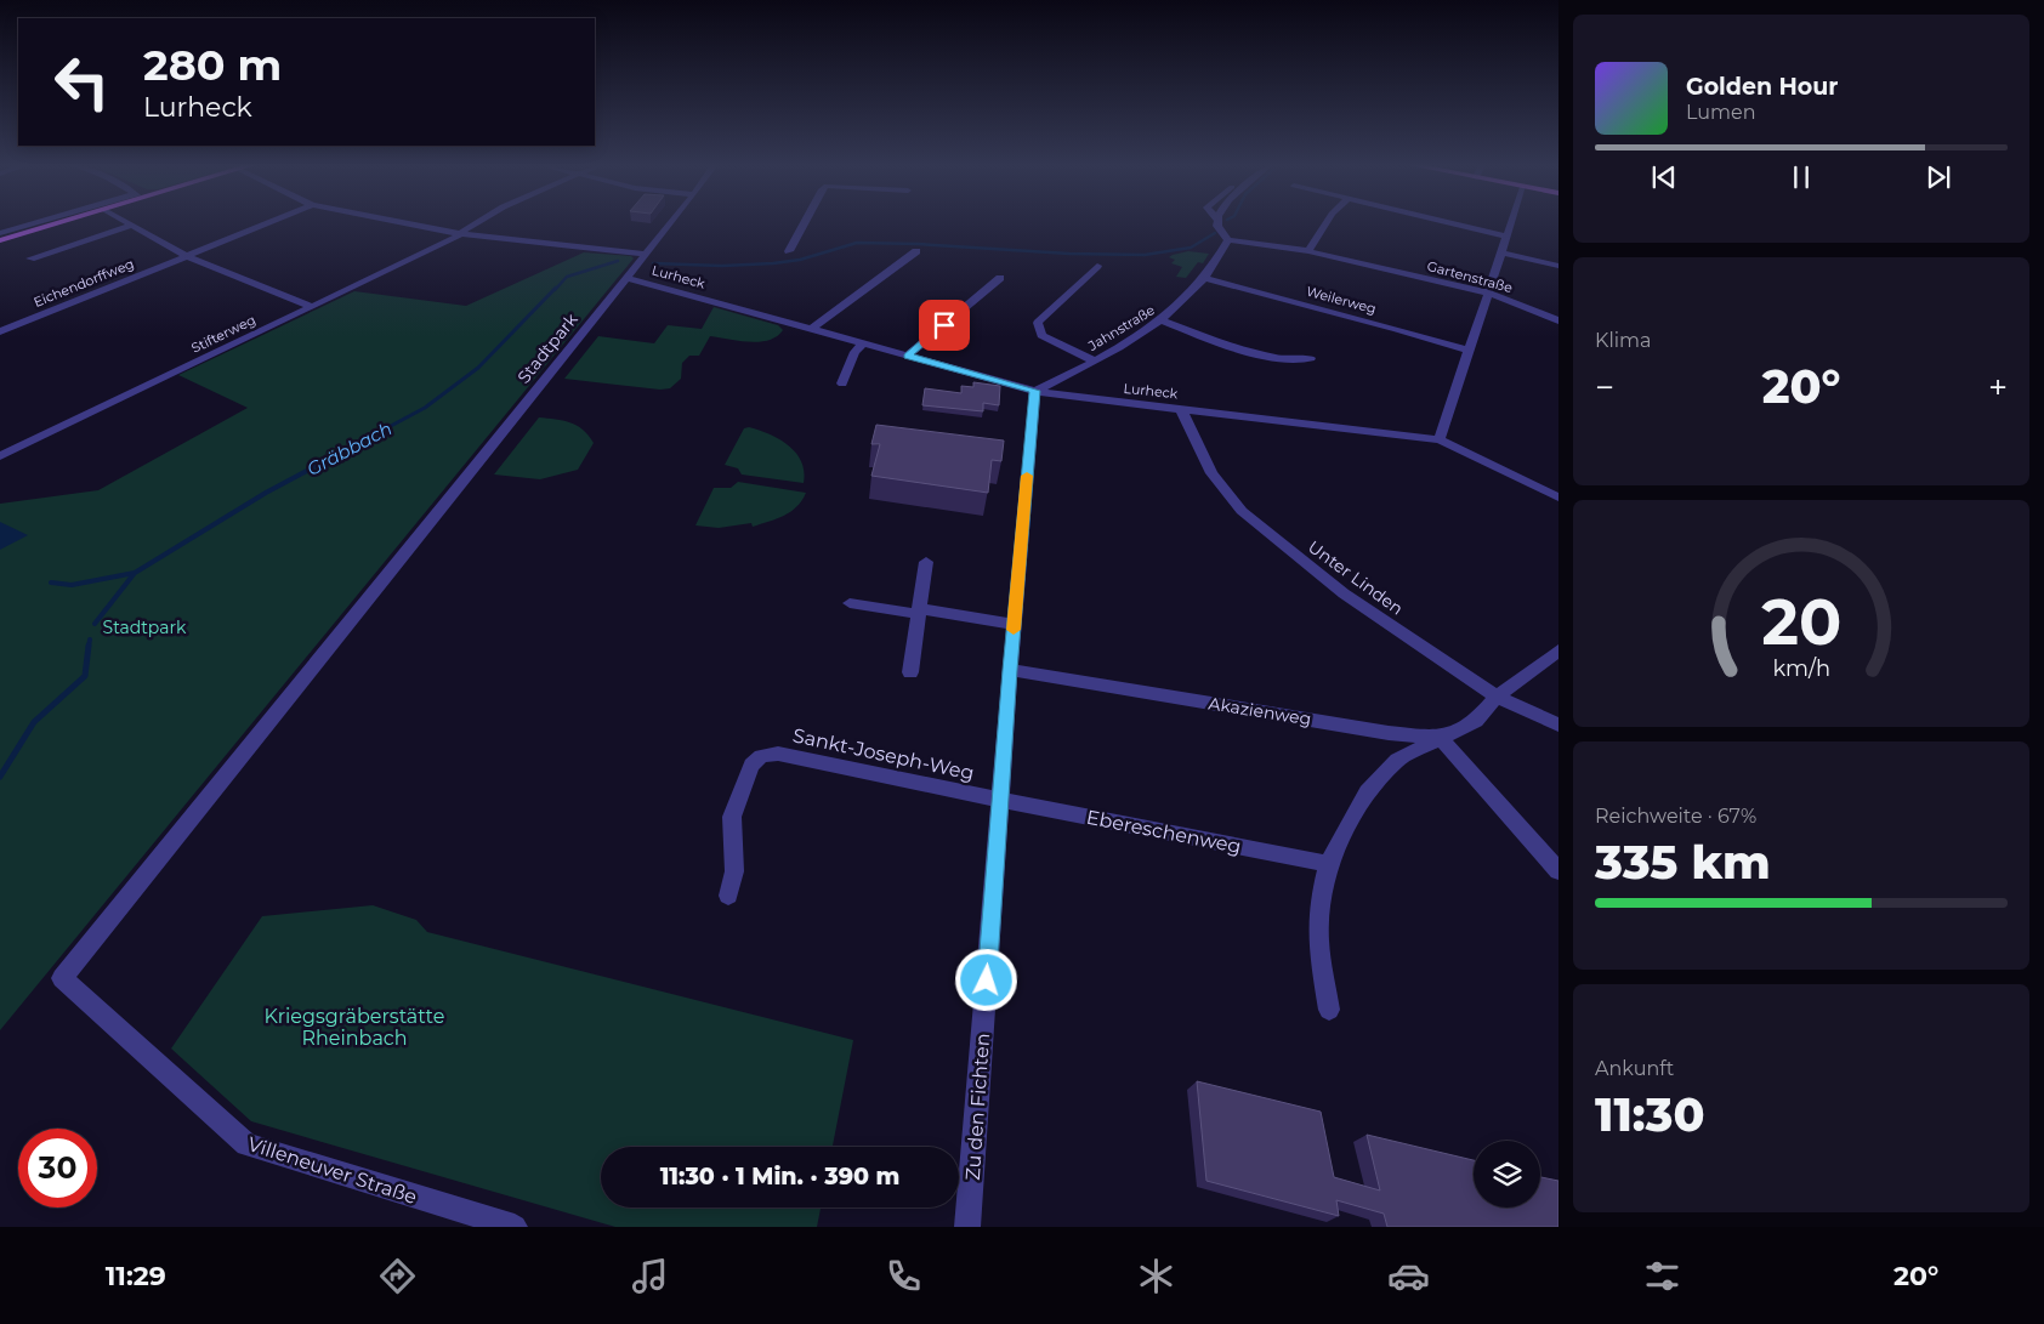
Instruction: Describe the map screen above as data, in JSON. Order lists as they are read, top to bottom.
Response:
{
  "streets": {
    "street": [
      "Lurheck",
      "Gartenstraße",
      "Eichendorffweg",
      "Weilerweg",
      "Jahnstraße",
      "Stifterweg",
      "Stadtpark",
      "Unter Linden",
      "Akazienweg",
      "Sankt-Joseph-Weg",
      "Ebereschenweg",
      "Zu den Fichten",
      "Villeneuver Straße"
    ]
  },
  "crossings": [
    ["Lurheck", "Jahnstraße"],
    ["Lurheck", "Stadtpark"],
    ["Lurheck", "Unter Linden"],
    ["Lurheck", "Zu den Fichten"],
    ["Gartenstraße", "Jahnstraße"],
    ["Weilerweg", "Jahnstraße"],
    ["Jahnstraße", "Zu den Fichten"],
    ["Stadtpark", "Villeneuver Straße"],
    ["Akazienweg", "Zu den Fichten"],
    ["Sankt-Joseph-Weg", "Ebereschenweg"],
    ["Sankt-Joseph-Weg", "Zu den Fichten"],
    ["Ebereschenweg", "Zu den Fichten"]
  ],
  "water": ["Gräbbach"],
  "parks": ["Stadtpark", "Kriegsgräberstätte Rheinbach"],
  "page": {
    "turn": ["280 m", "Lurheck"],
    "song": ["Golden Hour", "Lumen"],
    "tile": [
      "Klima",
      ["Reichweite · 67%", "335 km"],
      ["Ankunft", "11:30"]
    ],
    "heat": ["−", "20°", "+"],
    "limit": "30",
    "trip": "11:30 · 1 Min. · 390 m",
    "tabs": ["11:29", "20°"],
    "gauge": ["20", "km/h"]
  }
}
